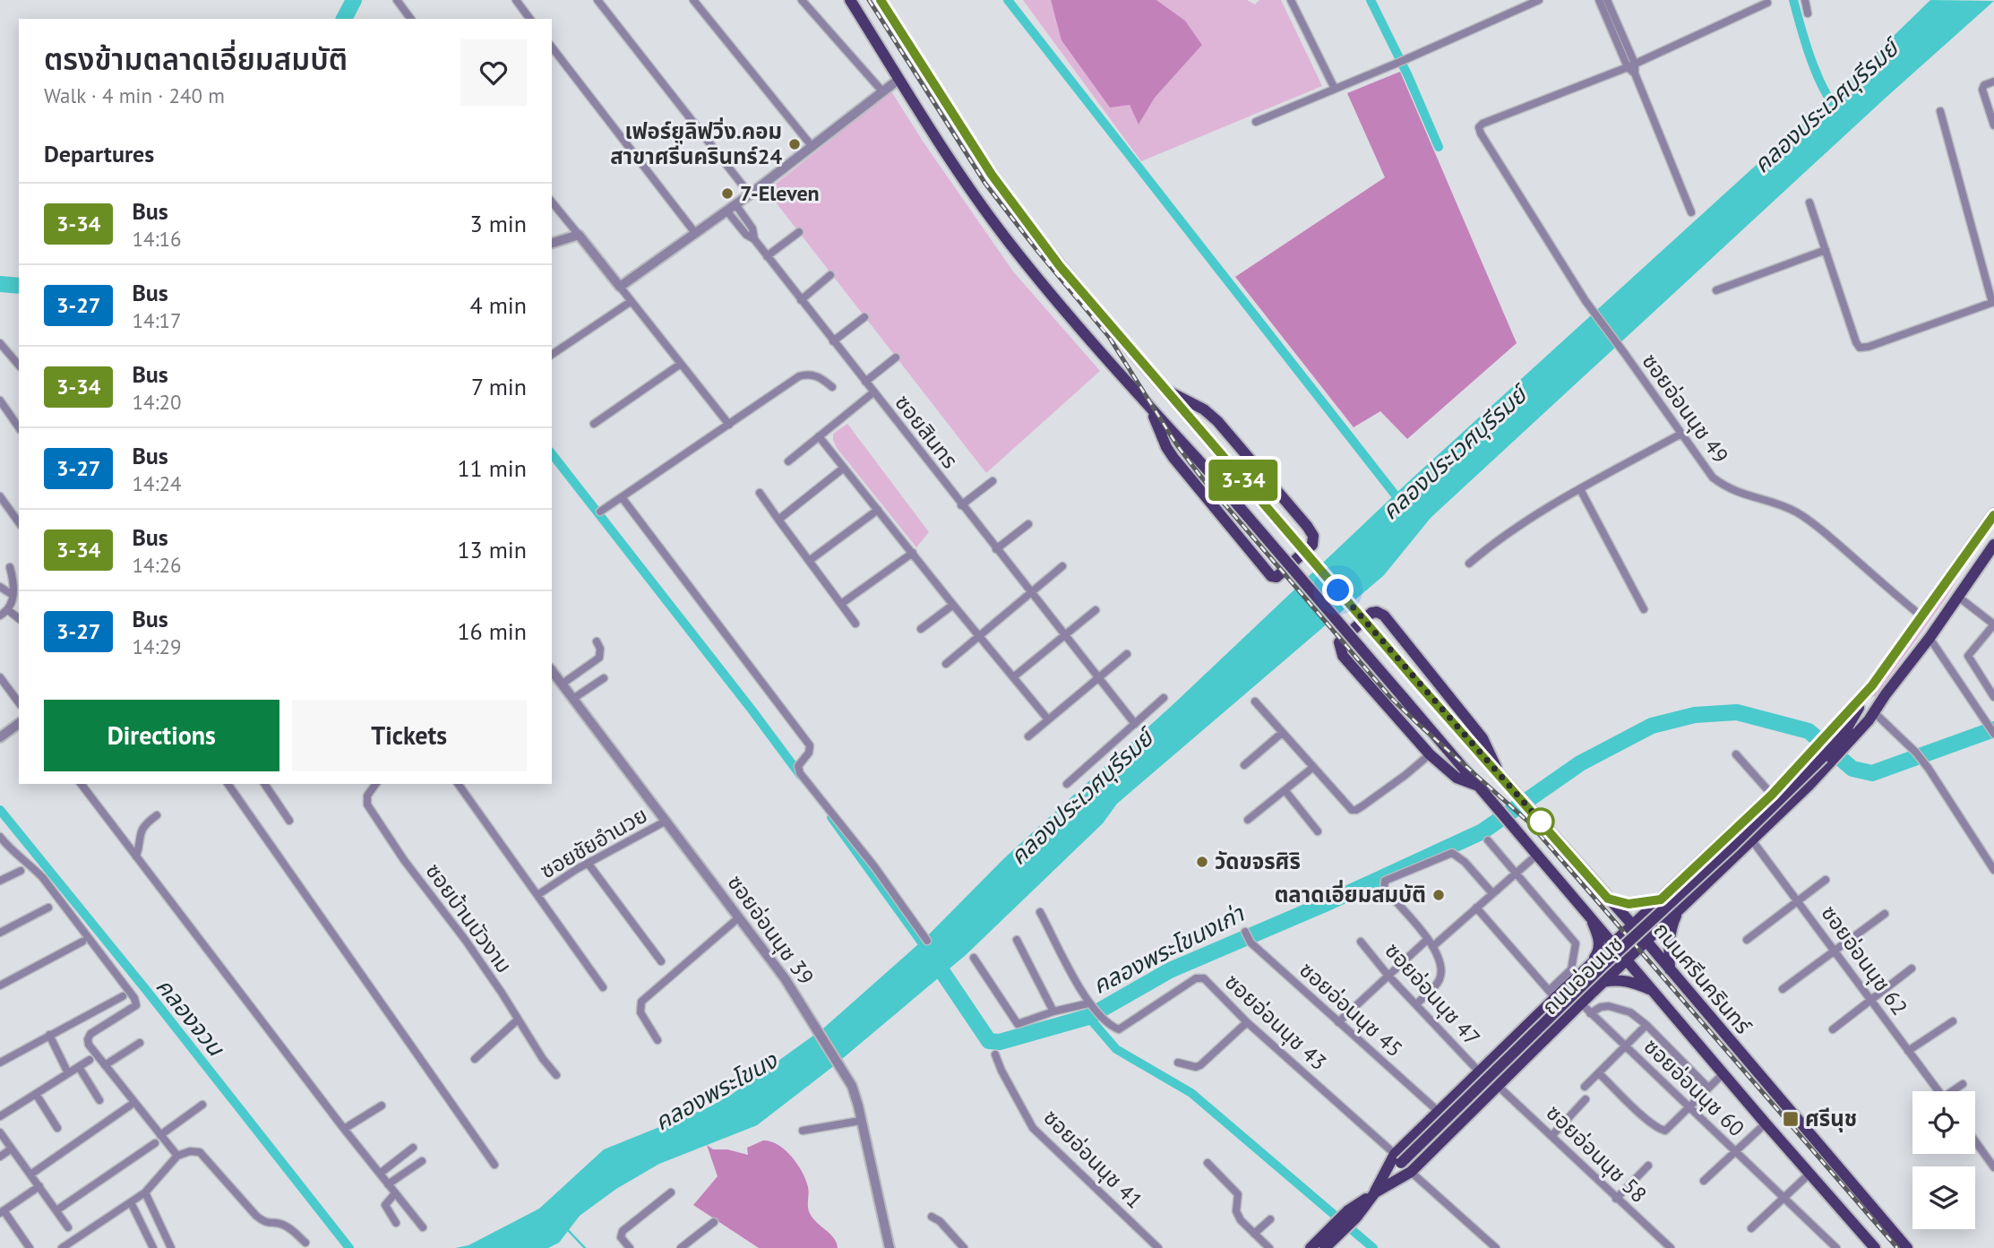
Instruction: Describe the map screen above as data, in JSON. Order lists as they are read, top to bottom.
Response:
{
  "streets": {
    "main road": ["ถนนอ่อนนุช", "ถนนศรีนครินทร์"],
    "street": [
      "ซอยอ่อนนุช 49",
      "ซอยสินทร",
      "ซอยชัยอำนวย",
      "ซอยบ้านบัวงาม",
      "ซอยอ่อนนุช 39",
      "ซอยอ่อนนุช 62",
      "ซอยอ่อนนุช 47",
      "ซอยอ่อนนุช 45",
      "ซอยอ่อนนุช 43",
      "ซอยอ่อนนุช 60",
      "ซอยอ่อนนุช 58",
      "ซอยอ่อนนุช 41"
    ]
  },
  "crossings": [
    ["ซอยอ่อนนุช 49", "ถนนอ่อนนุช"],
    ["ซอยชัยอำนวย", "ซอยอ่อนนุช 39"],
    ["ซอยอ่อนนุช 62", "ถนนอ่อนนุช"],
    ["ถนนอ่อนนุช", "ถนนศรีนครินทร์"],
    ["ถนนอ่อนนุช", "ซอยอ่อนนุช 47"],
    ["ถนนอ่อนนุช", "ซอยอ่อนนุช 45"],
    ["ถนนอ่อนนุช", "ซอยอ่อนนุช 43"],
    ["ถนนอ่อนนุช", "ซอยอ่อนนุช 60"],
    ["ถนนอ่อนนุช", "ซอยอ่อนนุช 58"]
  ],
  "water": [
    "คลองประเวศบุรีรมย์",
    "คลองพระโขนงเก่า",
    "คลองจวน",
    "คลองพระโขนง"
  ],
  "places": {
    "other": [
      "เฟอร์ยูลิฟวิ่ง.คอม สาขาศรีนครินทร์24",
      "7-Eleven",
      "วัดขจรศิริ",
      "ตลาดเอี่ยมสมบัติ"
    ],
    "transit": ["ศรีนุช"]
  },
  "lines": ["bus line 3-34"],
  "page": {
    "on_map": "3-34",
    "heading": [
      ["ตรงข้ามตลาดเอี่ยมสมบัติ", "Walk · 4 min · 240 m"],
      "Departures"
    ],
    "list": [
      {
        "mark": "3-34",
        "name": "Bus",
        "note": "14:16",
        "value": "3 min"
      },
      {
        "mark": "3-27",
        "name": "Bus",
        "note": "14:17",
        "value": "4 min"
      },
      {
        "mark": "3-34",
        "name": "Bus",
        "note": "14:20",
        "value": "7 min"
      },
      {
        "mark": "3-27",
        "name": "Bus",
        "note": "14:24",
        "value": "11 min"
      },
      {
        "mark": "3-34",
        "name": "Bus",
        "note": "14:26",
        "value": "13 min"
      },
      {
        "mark": "3-27",
        "name": "Bus",
        "note": "14:29",
        "value": "16 min"
      }
    ],
    "buttons": ["Directions", "Tickets"]
  }
}
